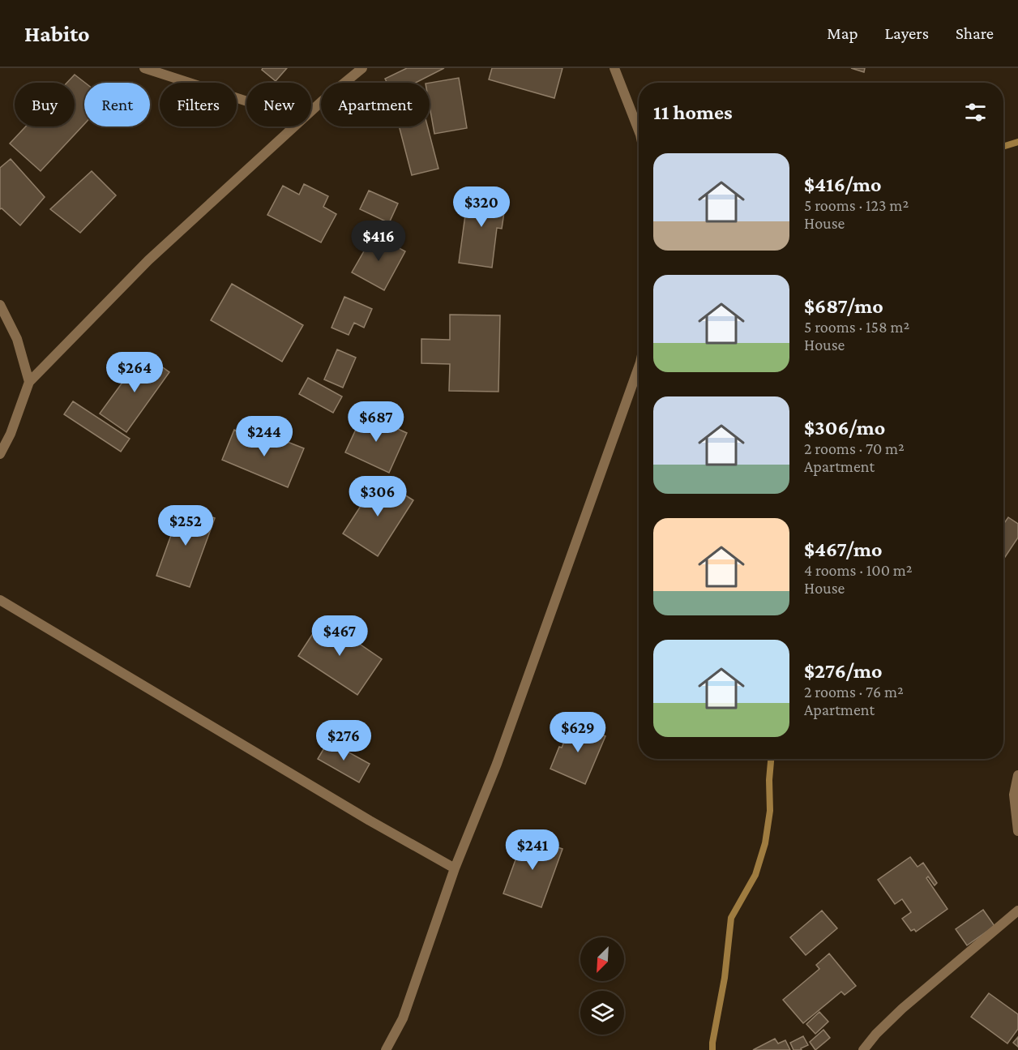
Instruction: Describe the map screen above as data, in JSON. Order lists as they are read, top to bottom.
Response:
{
  "north": "bottom left",
  "page": {
    "header": "Habito",
    "nav": ["Map", "Layers", "Share"],
    "chip": [
      "Buy",
      "Rent",
      "Filters",
      "New",
      "Apartment"
    ],
    "heading": "11 homes",
    "list": [
      {
        "name": "$416/mo",
        "note": "5 rooms · 123 m² · House"
      },
      {
        "name": "$687/mo",
        "note": "5 rooms · 158 m² · House"
      },
      {
        "name": "$306/mo",
        "note": "2 rooms · 70 m² · Apartment"
      },
      {
        "name": "$467/mo",
        "note": "4 rooms · 100 m² · House"
      },
      {
        "name": "$276/mo",
        "note": "2 rooms · 76 m² · Apartment"
      }
    ],
    "price": [
      "$320",
      "$416",
      "$264",
      "$687",
      "$244",
      "$306",
      "$252",
      "$467",
      "$629",
      "$276",
      "$241"
    ]
  }
}
